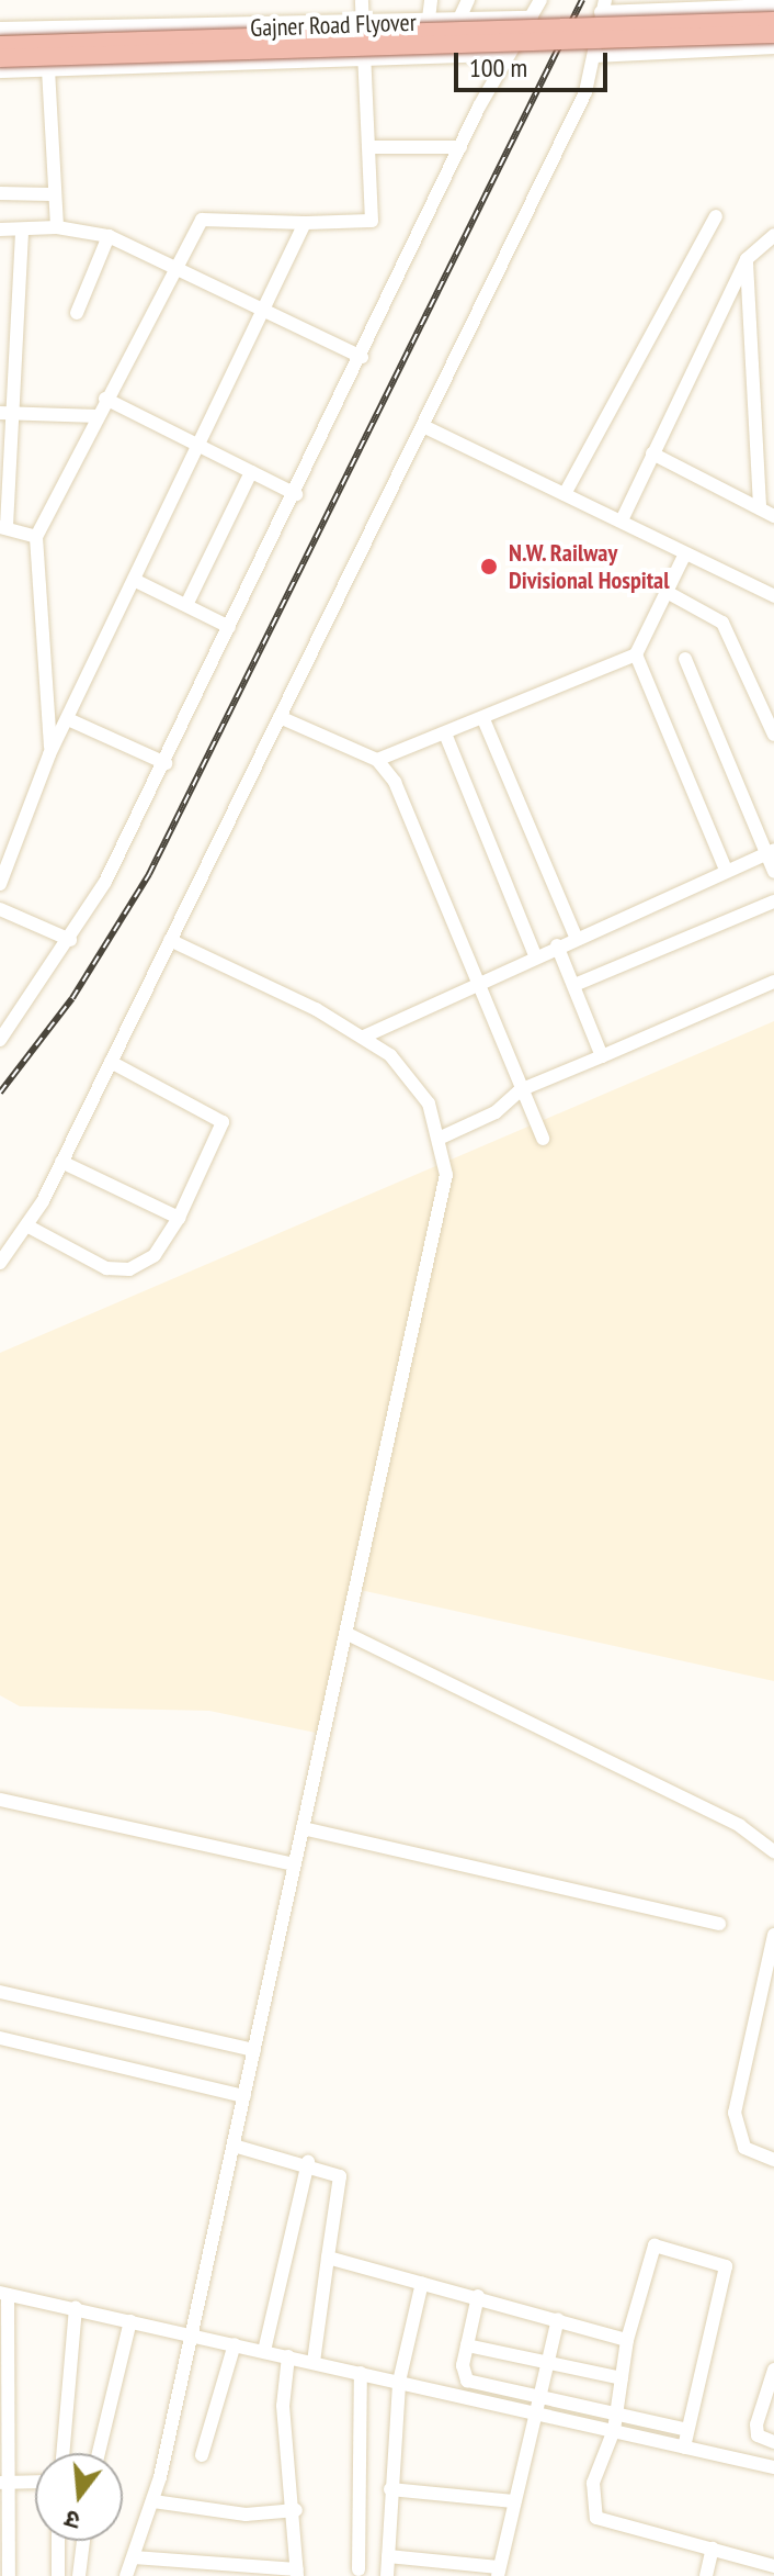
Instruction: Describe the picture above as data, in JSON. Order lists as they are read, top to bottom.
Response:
{
  "streets": {
    "main road": ["Gajner Road Flyover"]
  },
  "places": ["N.W. Railway Divisional Hospital"],
  "scale_bar": "100 m",
  "north": "bottom"
}
